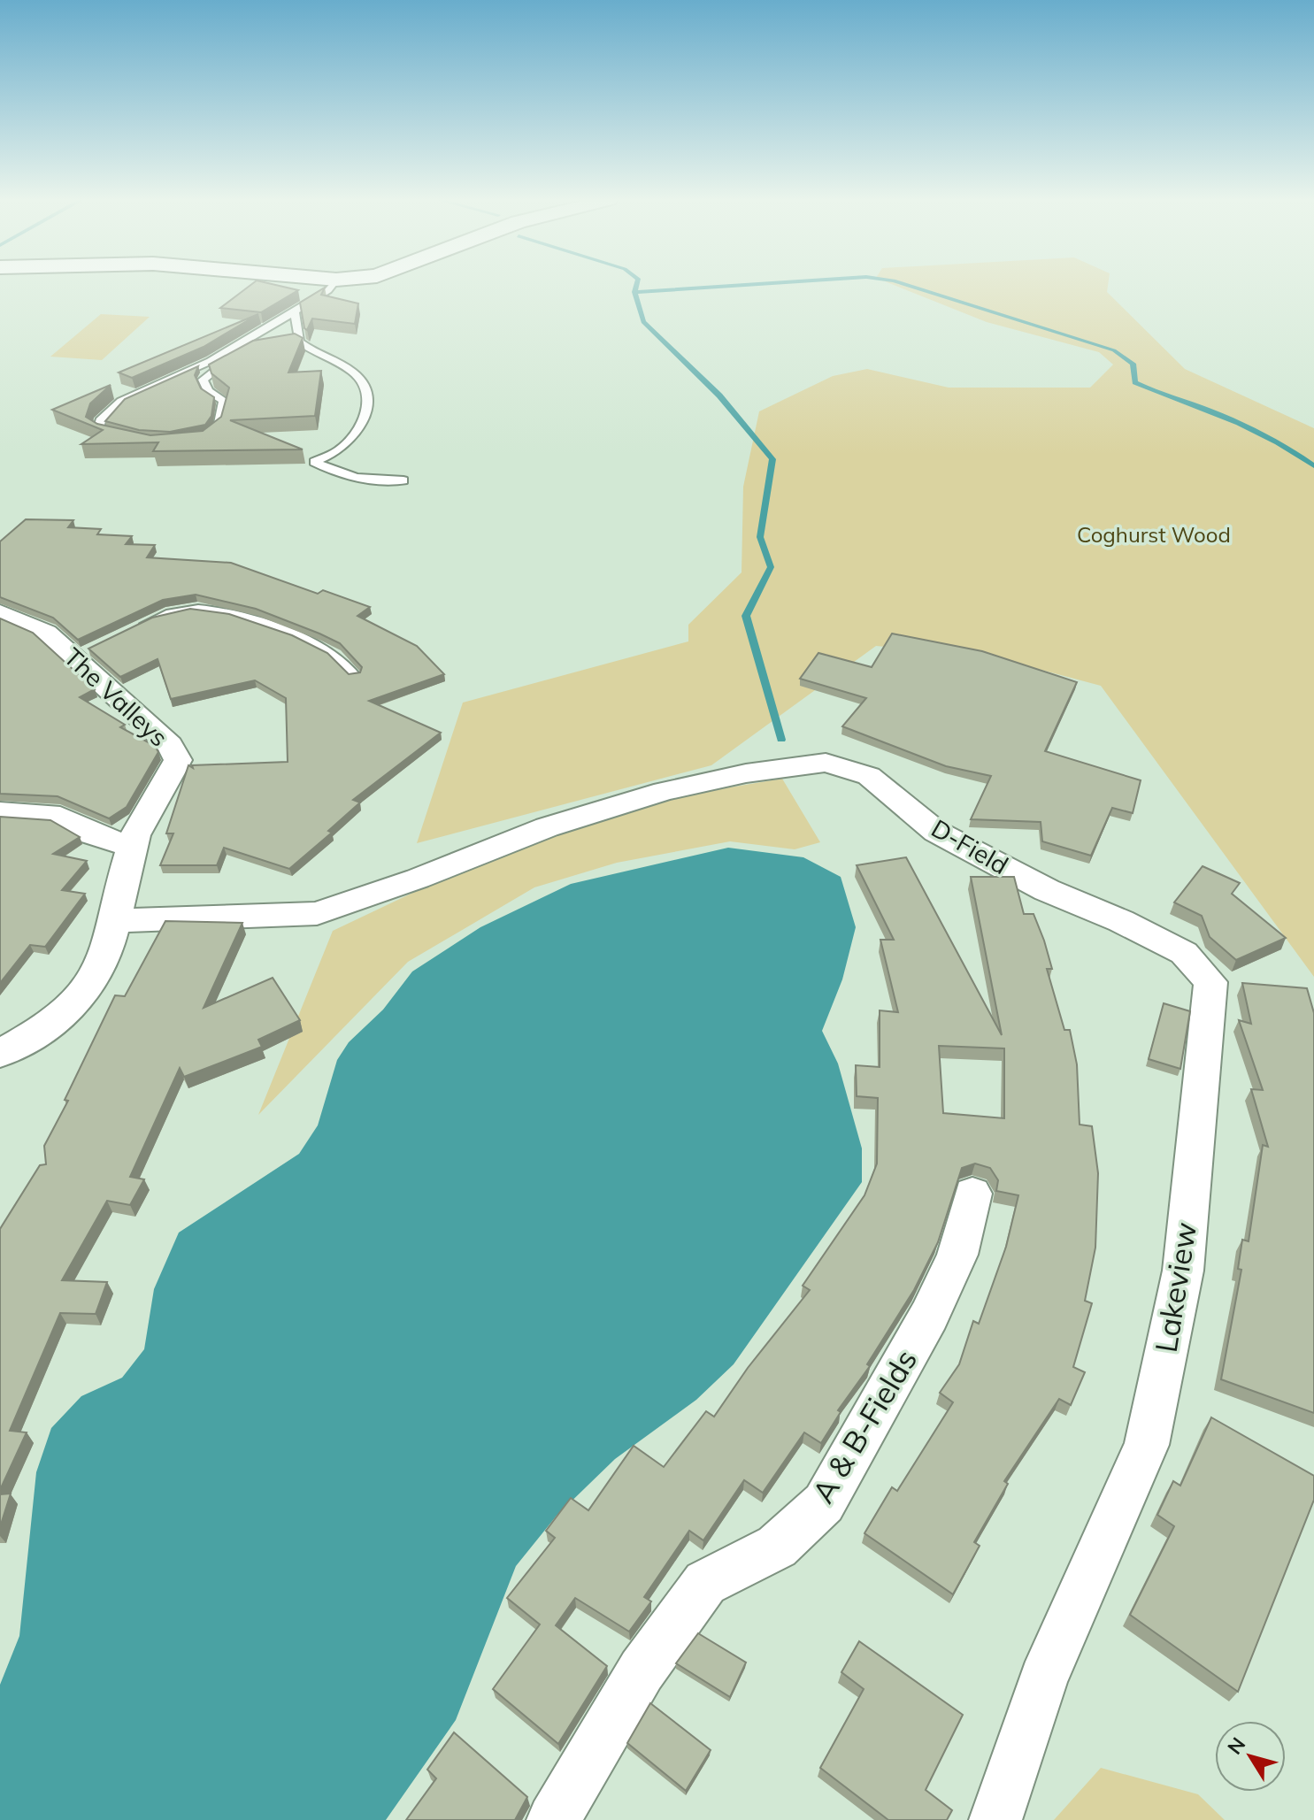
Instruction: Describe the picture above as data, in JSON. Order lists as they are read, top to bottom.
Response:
{
  "streets": {
    "street": [
      "The Valleys",
      "D-Field",
      "Lakeview",
      "A & B-Fields"
    ]
  },
  "crossings": [
    ["The Valleys", "D-Field"],
    ["D-Field", "Lakeview"]
  ],
  "parks": ["Coghurst Wood"],
  "north": "top left"
}
